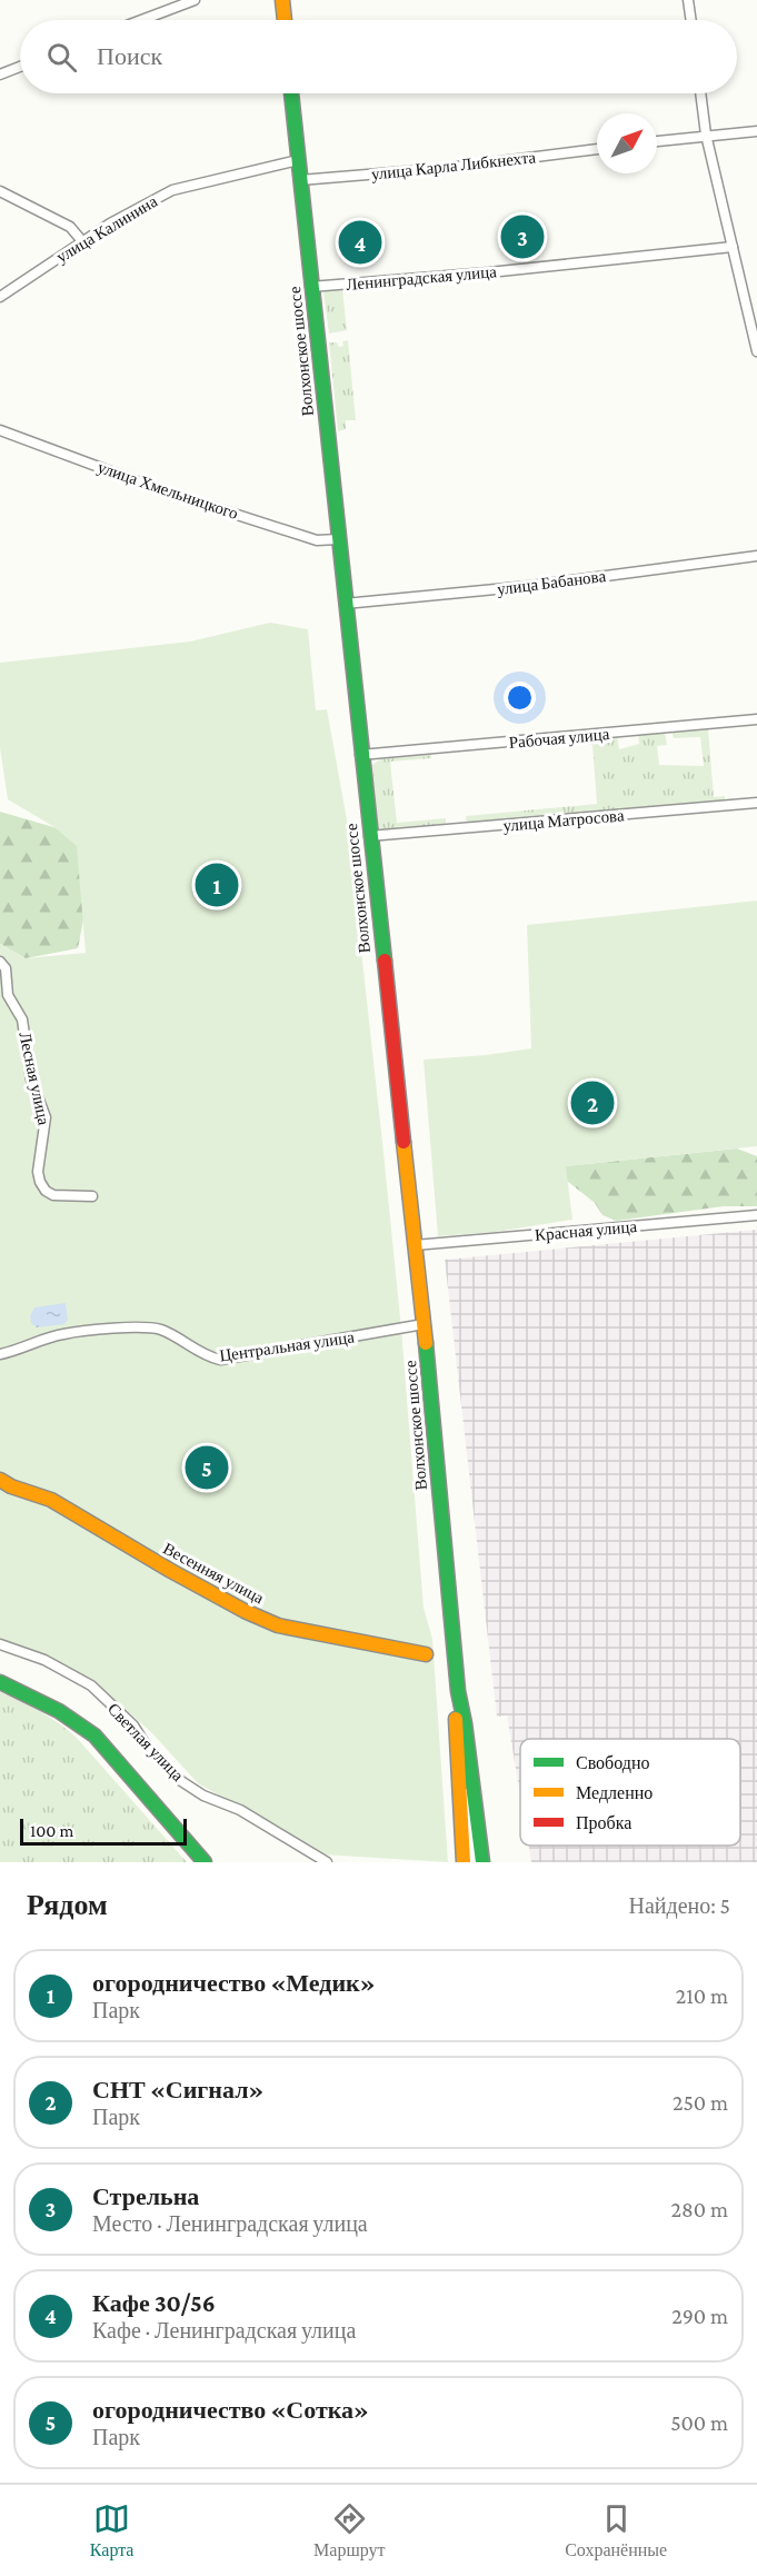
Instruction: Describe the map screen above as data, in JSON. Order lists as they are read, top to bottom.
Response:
{
  "streets": {
    "main road": ["Волхонское шоссе", "Весенняя улица"],
    "street": [
      "улица Карла Либкнехта",
      "улица Калинина",
      "Ленинградская улица",
      "улица Хмельницкого",
      "улица Бабанова",
      "Рабочая улица",
      "улица Матросова",
      "Лесная улица",
      "Красная улица",
      "Центральная улица",
      "Светлая улица"
    ]
  },
  "crossings": [
    ["улица Карла Либкнехта", "Волхонское шоссе"],
    ["улица Калинина", "Волхонское шоссе"],
    ["Ленинградская улица", "Волхонское шоссе"],
    ["Волхонское шоссе", "улица Хмельницкого"],
    ["Волхонское шоссе", "улица Бабанова"],
    ["Волхонское шоссе", "Рабочая улица"],
    ["Волхонское шоссе", "улица Матросова"],
    ["Волхонское шоссе", "Красная улица"],
    ["Волхонское шоссе", "Центральная улица"]
  ],
  "legend": ["Свободно", "Медленно", "Пробка"],
  "scale_bar": "100 m",
  "north": "top right",
  "page": {
    "search": "Поиск",
    "pins": [
      "3",
      "4",
      "1",
      "2",
      "5"
    ],
    "scale": "100 m",
    "heading": ["Рядом", "Найдено: 5"],
    "list": [
      {
        "mark": "1",
        "name": "огородничество «Медик»",
        "note": "Парк",
        "value": "210 m"
      },
      {
        "mark": "2",
        "name": "СНТ «Сигнал»",
        "note": "Парк",
        "value": "250 m"
      },
      {
        "mark": "3",
        "name": "Стрельна",
        "note": "Место · Ленинградская улица",
        "value": "280 m"
      },
      {
        "mark": "4",
        "name": "Кафе 30/56",
        "note": "Кафе · Ленинградская улица",
        "value": "290 m"
      },
      {
        "mark": "5",
        "name": "огородничество «Сотка»",
        "note": "Парк",
        "value": "500 m"
      }
    ],
    "nav": ["Карта", "Маршрут", "Сохранённые"]
  }
}
